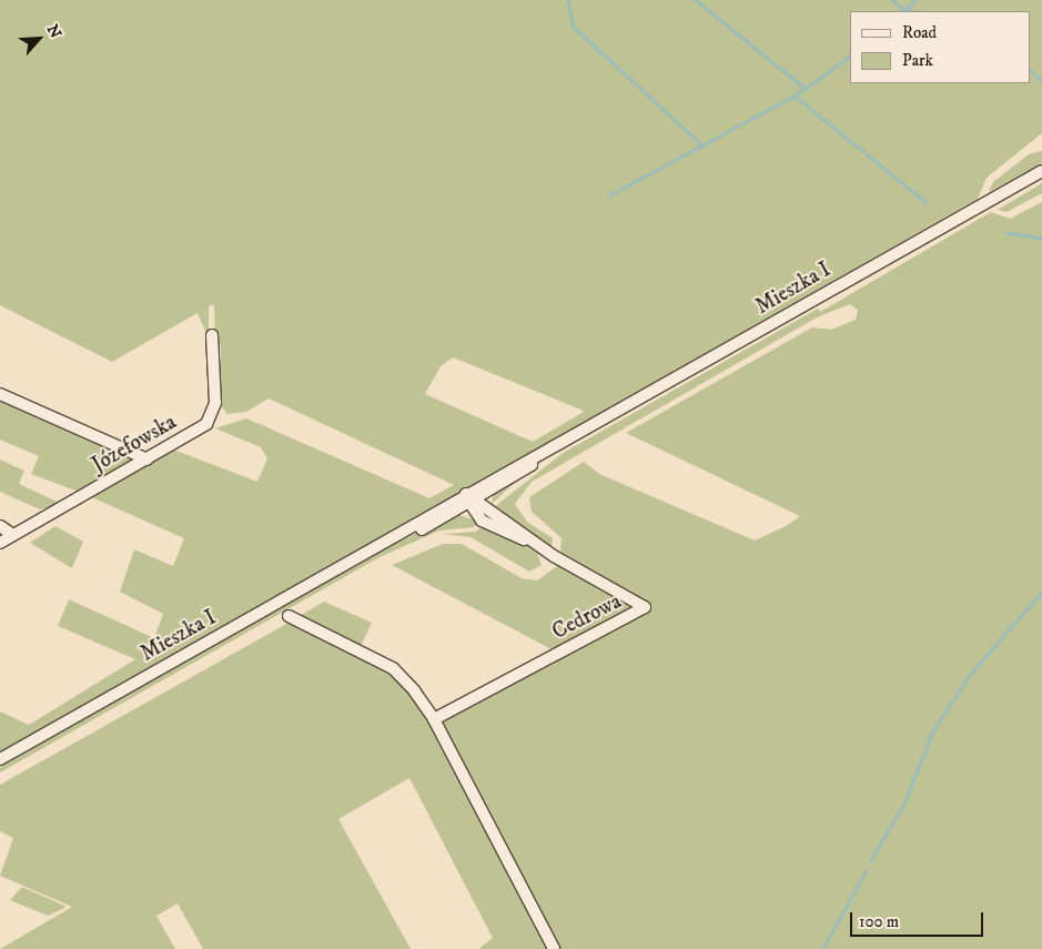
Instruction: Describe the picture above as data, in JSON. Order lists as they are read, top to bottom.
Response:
{
  "streets": {
    "street": ["Mieszka I", "Józefowska", "Cedrowa"]
  },
  "crossings": [
    ["Mieszka I", "Cedrowa"]
  ],
  "legend": ["Road", "Park"],
  "scale_bar": "100 m",
  "north": "top right"
}
